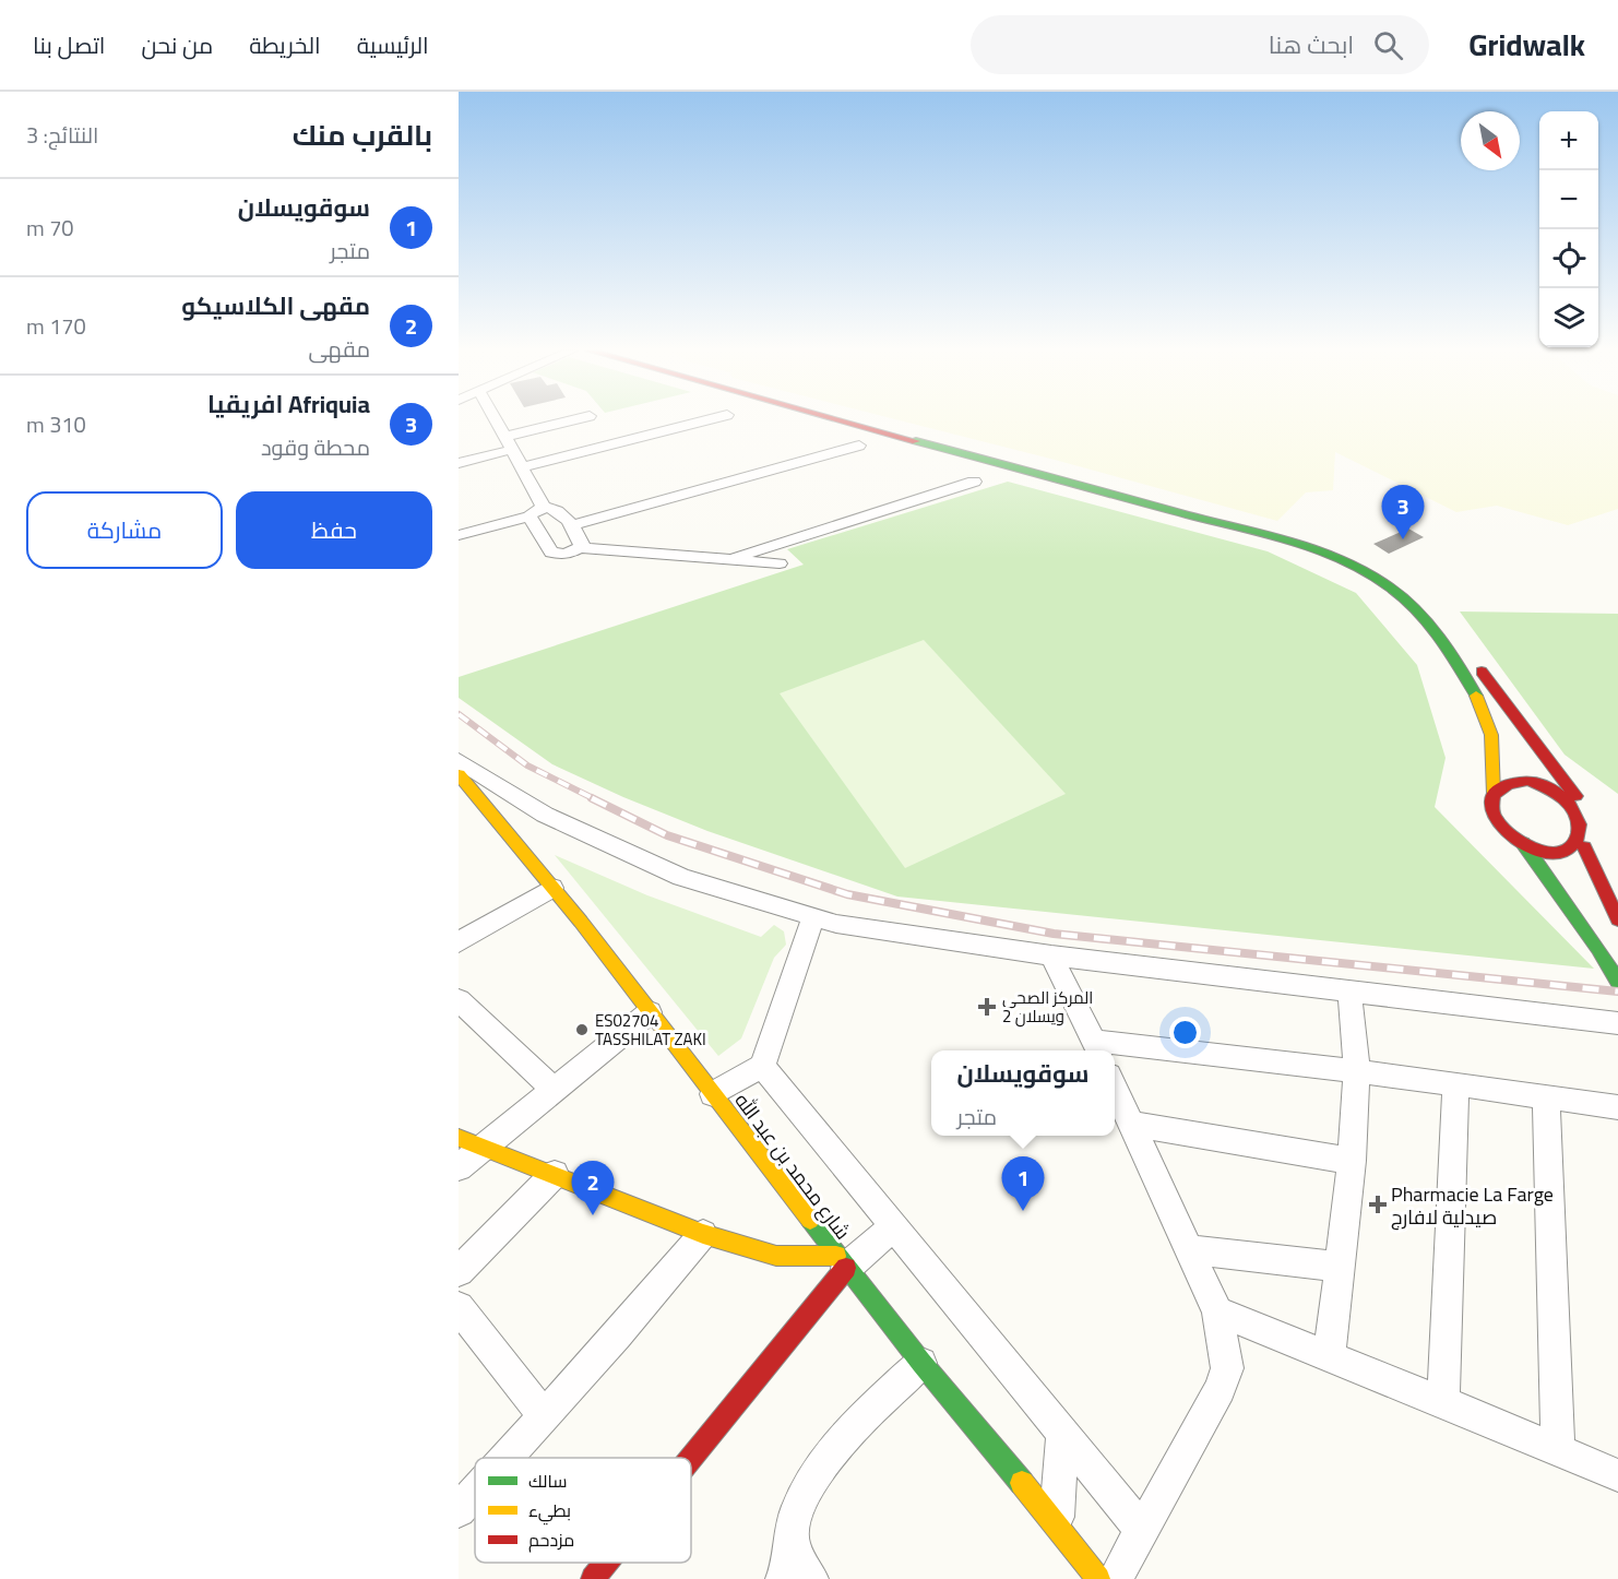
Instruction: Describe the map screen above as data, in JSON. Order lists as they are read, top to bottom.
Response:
{
  "streets": {
    "street": ["شارع محمد بن عبد الله"]
  },
  "places": {
    "health": ["المركز الصحي ويسلان 2", "Pharmacie La Farge صيدلية لافارج"],
    "other": ["ES02704 TASSHILAT ZAKI"]
  },
  "legend": ["سالك", "بطيء", "مزدحم"],
  "north": "bottom right",
  "page": {
    "header": "Gridwalk",
    "search": "ابحث هنا",
    "nav": [
      "الرئيسية",
      "الخريطة",
      "من نحن",
      "اتصل بنا"
    ],
    "heading": ["بالقرب منك", "النتائج: 3"],
    "map_buttons": ["+", "−"],
    "list": [
      {
        "mark": "1",
        "name": "سوقويسلان",
        "note": "متجر",
        "value": "70 m"
      },
      {
        "mark": "2",
        "name": "مقهى الكلاسيكو",
        "note": "مقهى",
        "value": "170 m"
      },
      {
        "mark": "3",
        "name": "Afriquia افريقيا",
        "note": "محطة وقود",
        "value": "310 m"
      }
    ],
    "buttons": ["حفظ", "مشاركة"],
    "pins": ["3", "1", "2"],
    "popup": ["سوقويسلان", "متجر"]
  }
}
